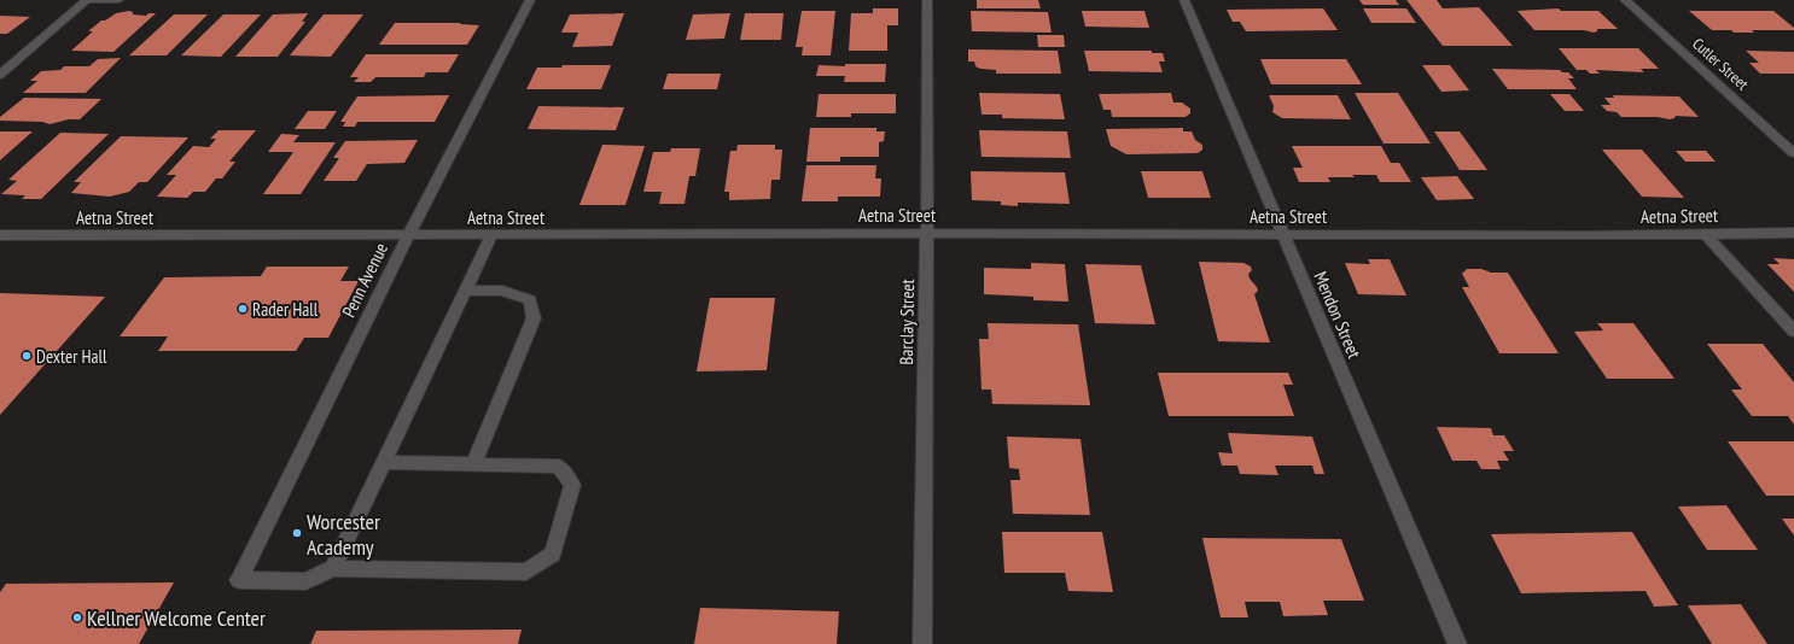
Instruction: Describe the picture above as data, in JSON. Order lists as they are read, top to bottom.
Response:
{
  "streets": {
    "street": [
      "Cutler Street",
      "Aetna Street",
      "Penn Avenue",
      "Mendon Street",
      "Barclay Street"
    ]
  },
  "crossings": [
    ["Aetna Street", "Penn Avenue"],
    ["Aetna Street", "Mendon Street"],
    ["Aetna Street", "Barclay Street"]
  ],
  "places": [
    "Rader Hall",
    "Dexter Hall",
    "Worcester Academy",
    "Kellner Welcome Center"
  ]
}
